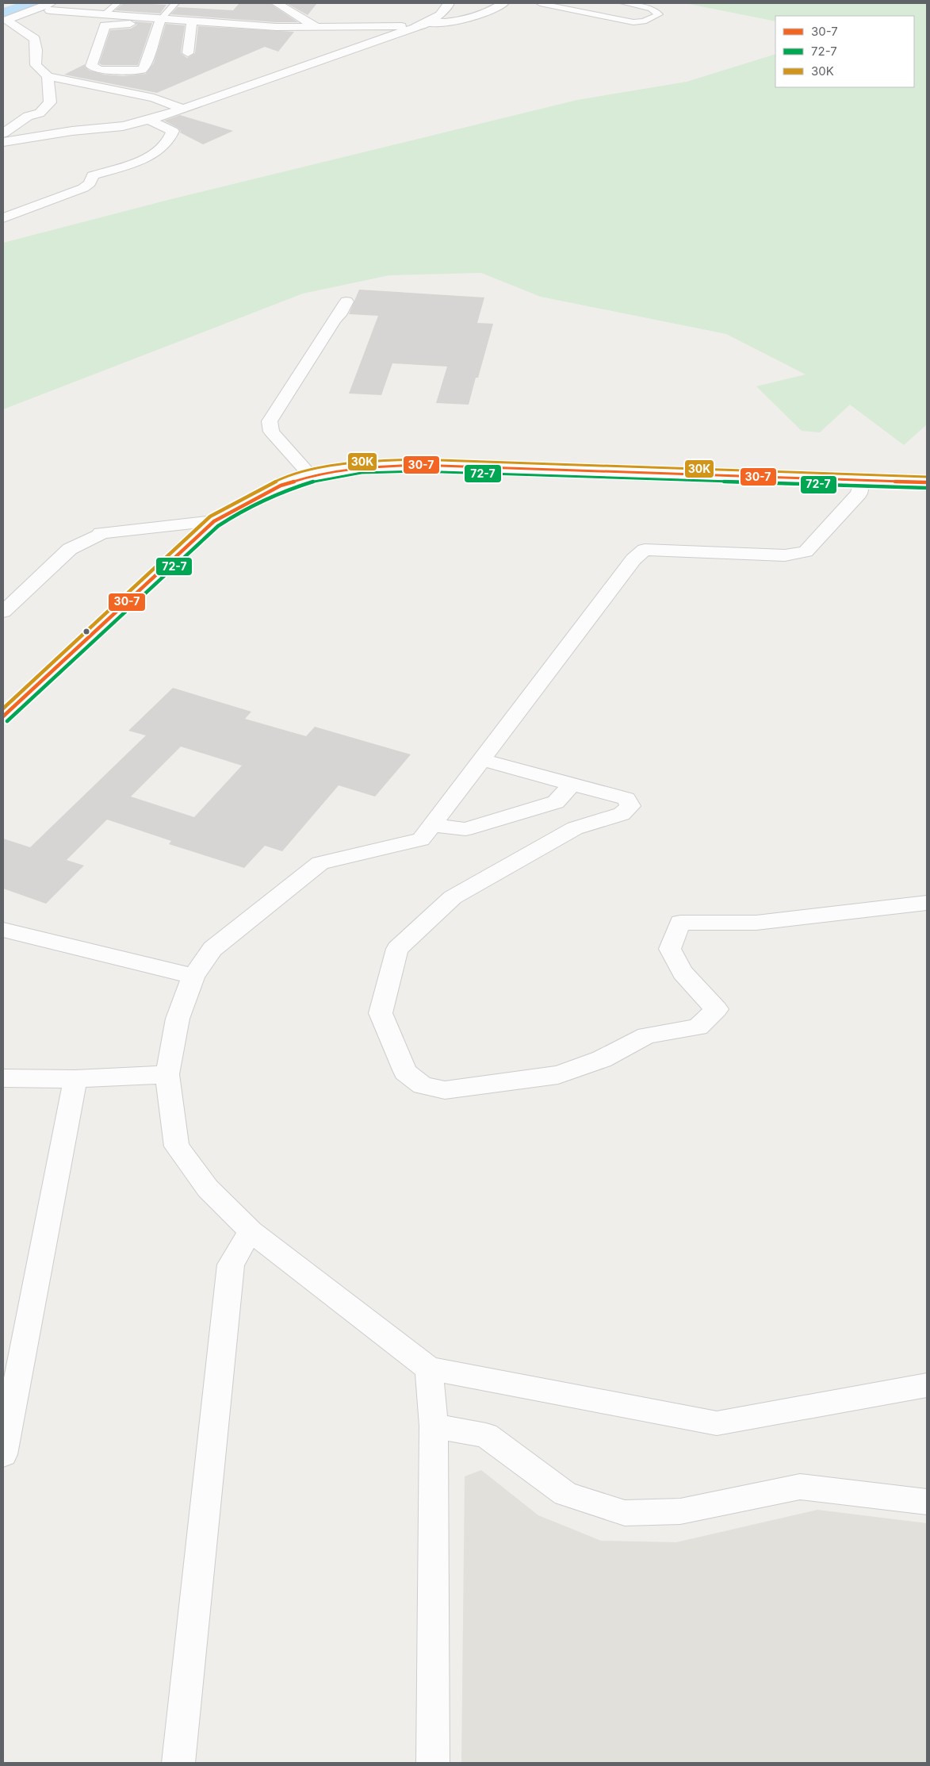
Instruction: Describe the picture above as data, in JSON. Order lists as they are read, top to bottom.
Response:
{
  "lines": ["transit line 30K", "transit line 30-7", "transit line 72-7"],
  "legend": ["30-7", "72-7", "30K"]
}
